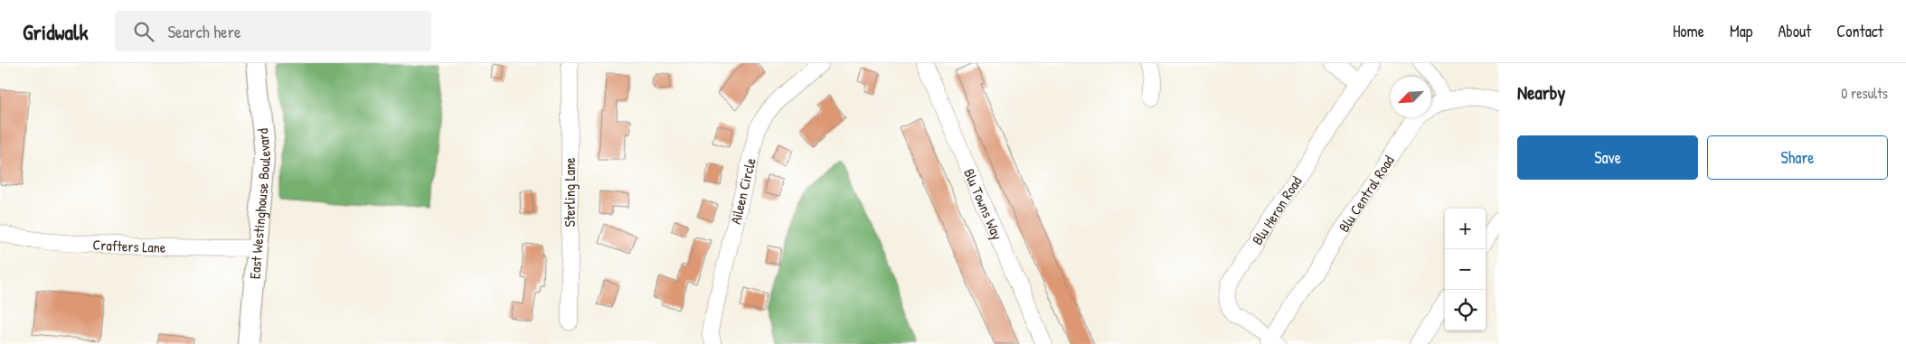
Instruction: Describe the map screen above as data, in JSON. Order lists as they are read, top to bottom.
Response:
{
  "streets": {
    "main road": ["East Westinghouse Boulevard"],
    "street": [
      "Aileen Circle",
      "Sterling Lane",
      "Blu Central Road",
      "Blu Towns Way",
      "Blu Heron Road",
      "Crafters Lane"
    ]
  },
  "crossings": [
    ["Blu Central Road", "Blu Heron Road"],
    ["East Westinghouse Boulevard", "Crafters Lane"]
  ],
  "north": "bottom left",
  "page": {
    "header": "Gridwalk",
    "search": "Search here",
    "nav": [
      "Home",
      "Map",
      "About",
      "Contact"
    ],
    "heading": ["Nearby", "0 results"],
    "buttons": ["Save", "Share"],
    "map_buttons": ["+", "−"]
  }
}
